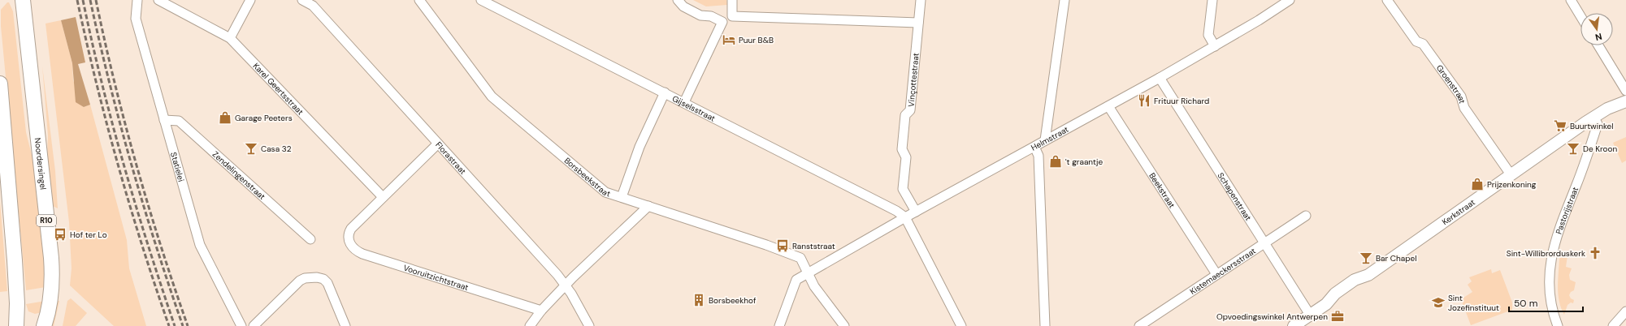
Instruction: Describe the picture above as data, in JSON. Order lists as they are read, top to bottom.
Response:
{
  "streets": {
    "main road": ["Noordersingel", "R10"],
    "street": [
      "Vinçottestraat",
      "Groenstraat",
      "Karel Geertsstraat",
      "Gijselsstraat",
      "Helmstraat",
      "Florastraat",
      "Statielei",
      "Zendelingenstraat",
      "Borsbeekstraat",
      "Beekstraat",
      "Schapenstraat",
      "Pastorijstraat",
      "Kerkstraat",
      "Kistemaeckersstraat",
      "Vooruitzichtstraat"
    ]
  },
  "crossings": [
    ["Vinçottestraat", "Helmstraat"],
    ["Groenstraat", "Kerkstraat"],
    ["Karel Geertsstraat", "Vooruitzichtstraat"],
    ["Gijselsstraat", "Helmstraat"],
    ["Helmstraat", "Borsbeekstraat"],
    ["Helmstraat", "Beekstraat"],
    ["Helmstraat", "Schapenstraat"],
    ["Statielei", "Zendelingenstraat"],
    ["Beekstraat", "Kistemaeckersstraat"],
    ["Schapenstraat", "Kerkstraat"],
    ["Schapenstraat", "Kistemaeckersstraat"],
    ["Pastorijstraat", "Kerkstraat"]
  ],
  "places": {
    "hotel": ["Puur B&B"],
    "restaurant": ["Frituur Richard"],
    "shop": ["Garage Peeters", "'t graantje", "Prijzenkoning"],
    "supermarket": ["Buurtwinkel"],
    "bar": ["Casa 32", "De Kroon", "Bar Chapel"],
    "bus stop": ["Hof ter Lo", "Ranststraat"],
    "church": ["Sint-Willibrorduskerk"],
    "building": ["Borsbeekhof"],
    "school or university": ["Sint Jozefinstituut"],
    "office": ["Opvoedingswinkel Antwerpen"]
  },
  "scale_bar": "50 m",
  "north": "bottom"
}
